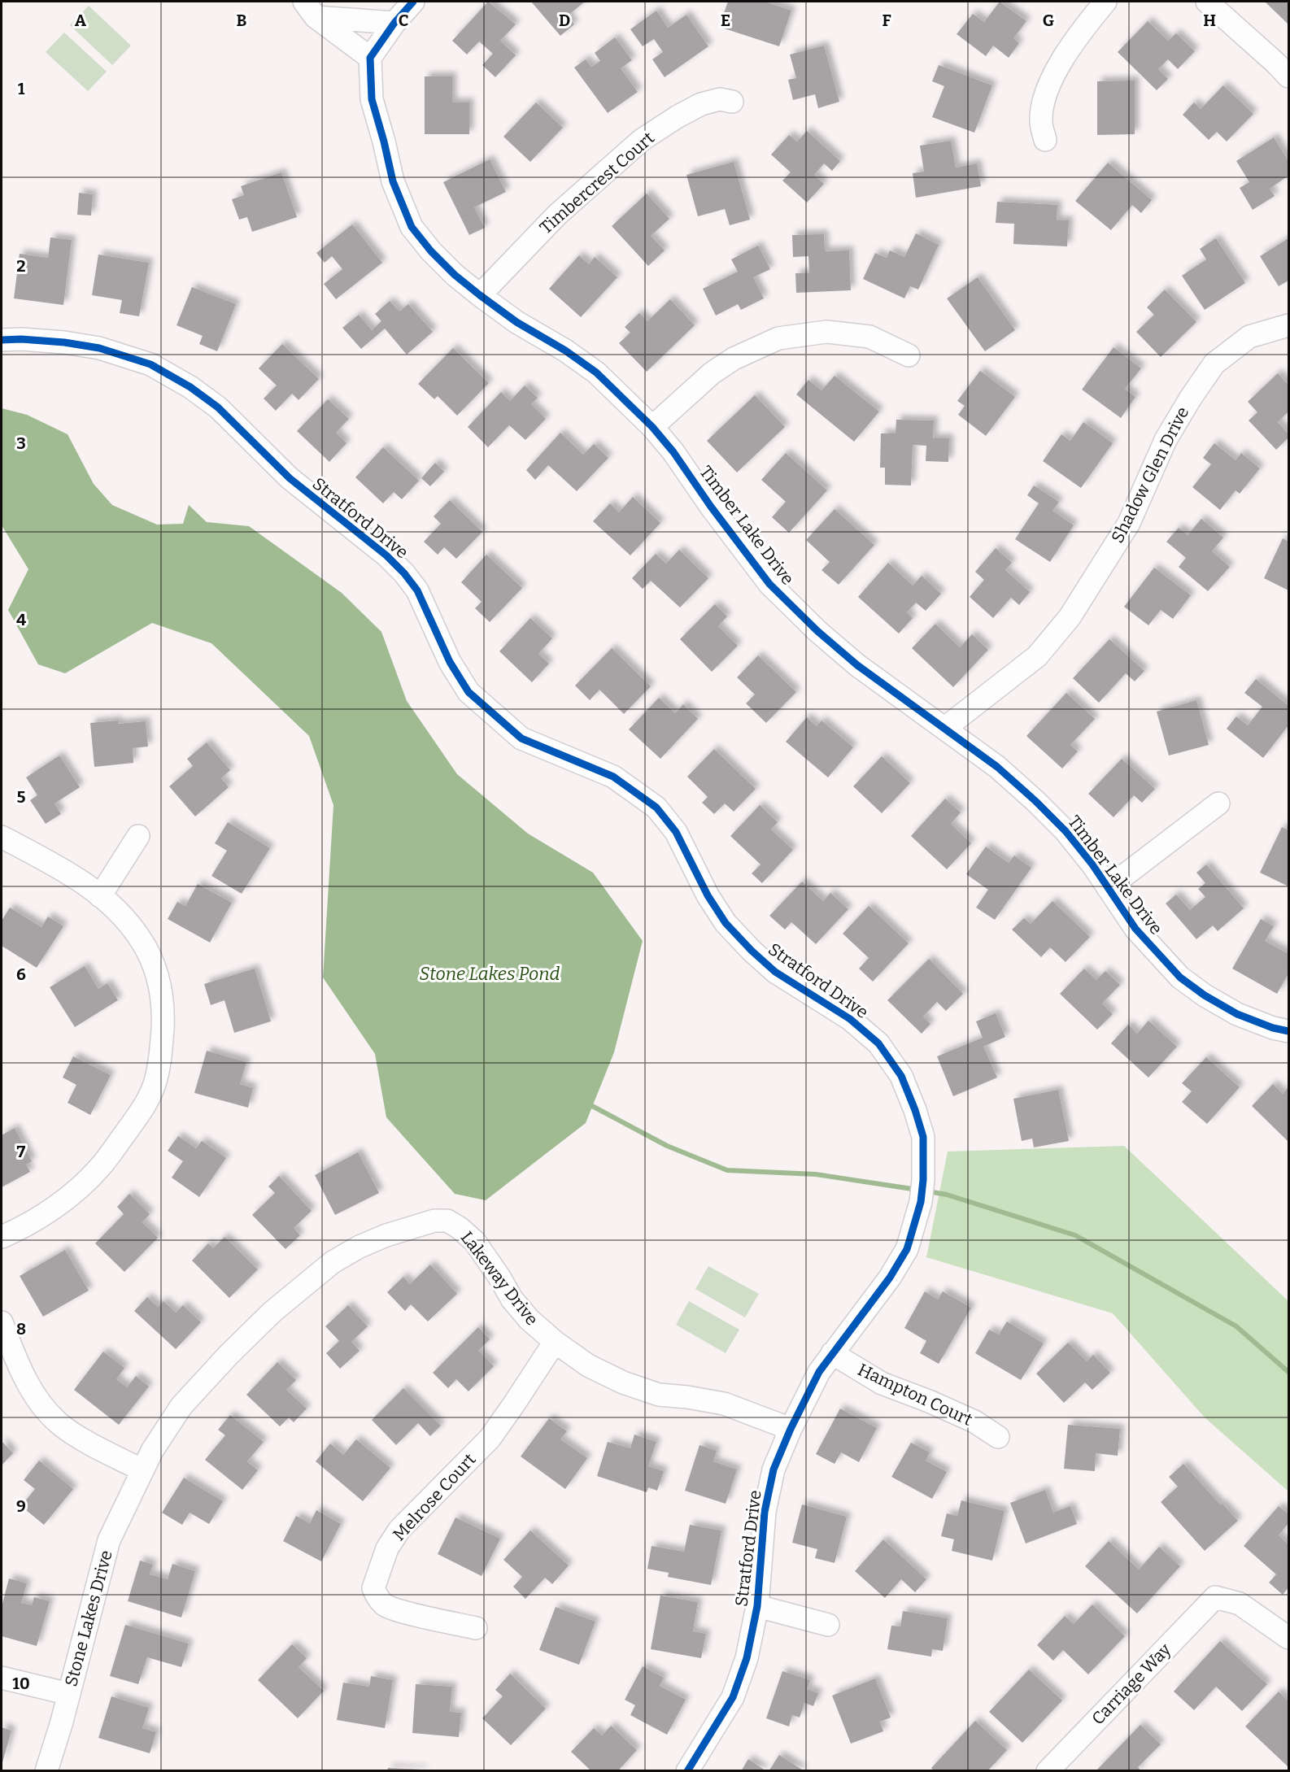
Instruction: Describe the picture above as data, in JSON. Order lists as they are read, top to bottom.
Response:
{
  "streets": {
    "street": [
      "Timbercrest Court",
      "Shadow Glen Drive",
      "Stratford Drive",
      "Timber Lake Drive",
      "Lakeway Drive",
      "Hampton Court",
      "Melrose Court",
      "Stone Lakes Drive",
      "Carriage Way"
    ]
  },
  "crossings": [
    ["Timbercrest Court", "Timber Lake Drive"],
    ["Shadow Glen Drive", "Timber Lake Drive"],
    ["Stratford Drive", "Lakeway Drive"],
    ["Stratford Drive", "Hampton Court"],
    ["Lakeway Drive", "Melrose Court"],
    ["Lakeway Drive", "Stone Lakes Drive"]
  ],
  "water": ["Stone Lakes Pond"],
  "grid": {
    "columns": [
      "A",
      "B",
      "C",
      "D",
      "E",
      "F",
      "G",
      "H"
    ],
    "rows": [
      "1",
      "2",
      "3",
      "4",
      "5",
      "6",
      "7",
      "8",
      "9",
      "10"
    ]
  }
}
